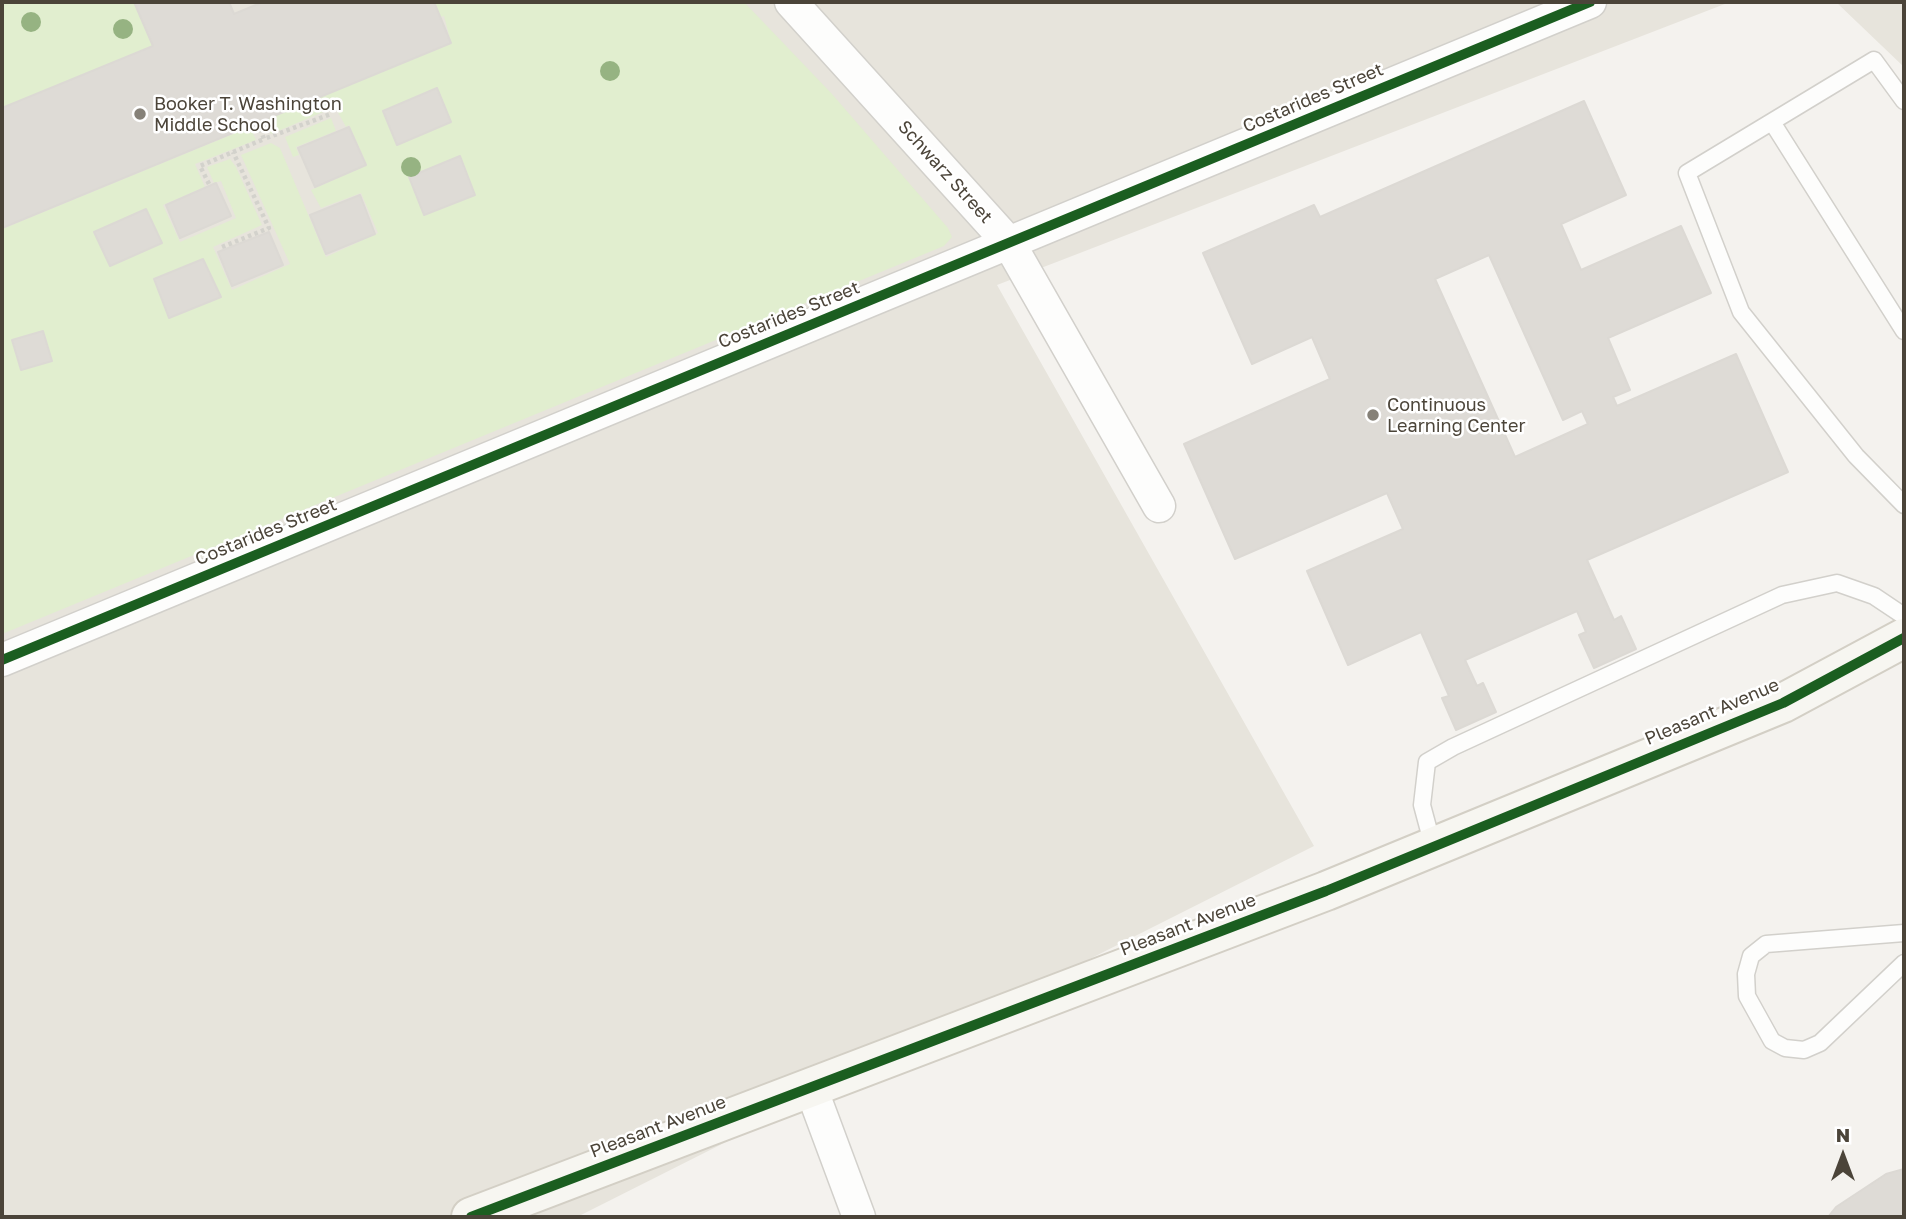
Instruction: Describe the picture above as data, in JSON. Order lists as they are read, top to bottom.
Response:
{
  "streets": {
    "street": ["Costarides Street", "Schwarz Street", "Pleasant Avenue"]
  },
  "crossings": [
    ["Costarides Street", "Schwarz Street"]
  ],
  "places": ["Booker T. Washington Middle School", "Continuous Learning Center"],
  "north": "top"
}
